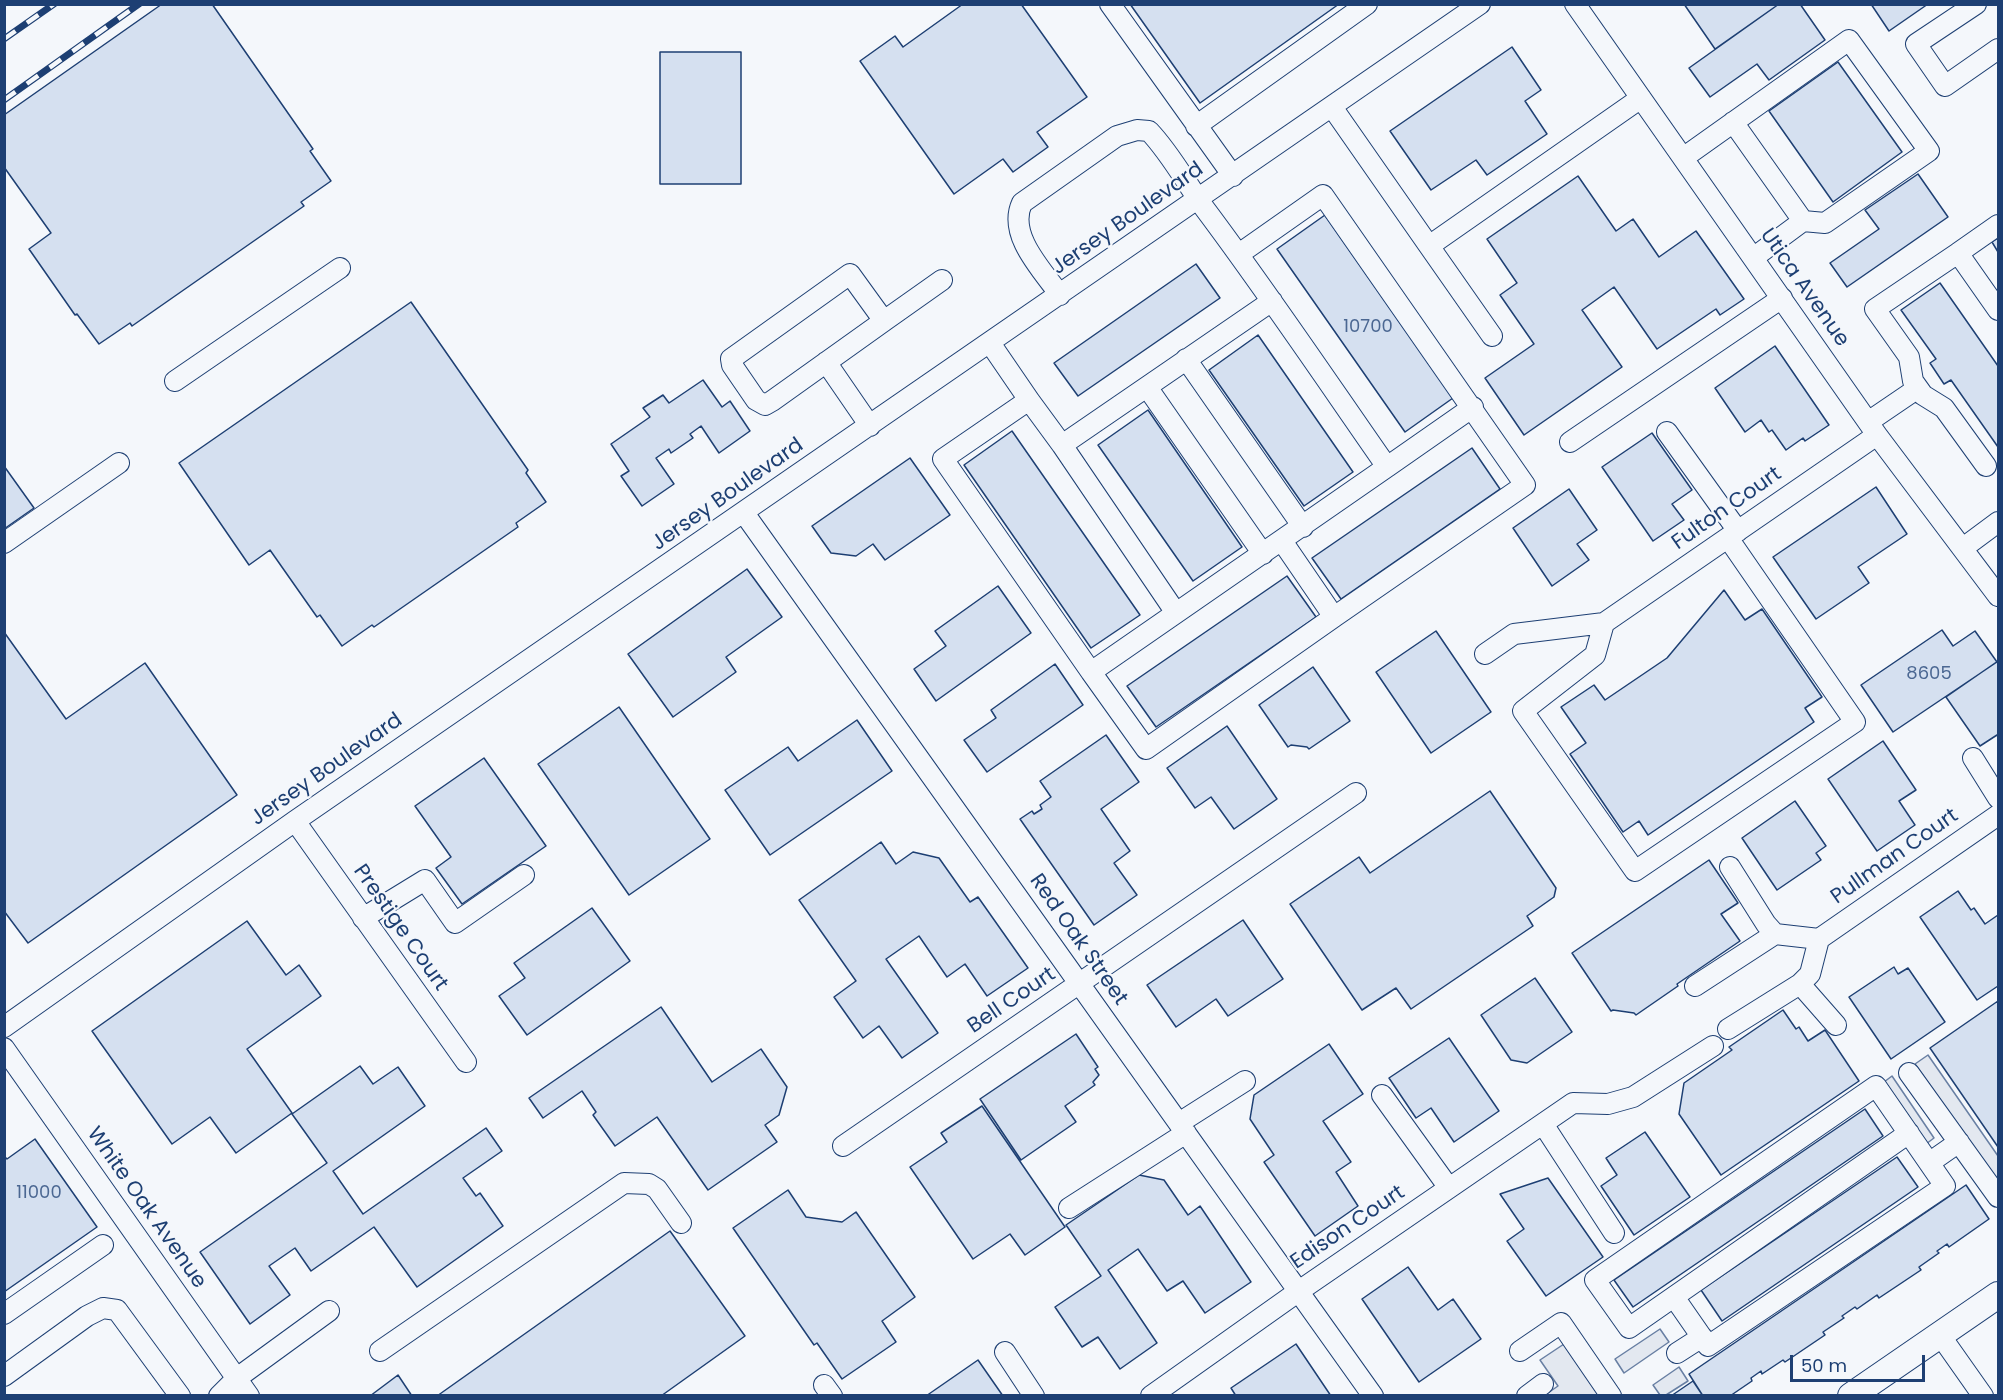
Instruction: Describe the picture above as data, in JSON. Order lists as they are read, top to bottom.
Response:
{
  "streets": {
    "street": [
      "Jersey Boulevard",
      "Utica Avenue",
      "Fulton Court",
      "Pullman Court",
      "Prestige Court",
      "Red Oak Street",
      "Bell Court",
      "White Oak Avenue",
      "Edison Court"
    ]
  },
  "crossings": [
    ["Jersey Boulevard", "Prestige Court"],
    ["Jersey Boulevard", "Red Oak Street"],
    ["Utica Avenue", "Fulton Court"],
    ["Red Oak Street", "Bell Court"],
    ["Red Oak Street", "Edison Court"]
  ],
  "house_numbers": ["10700", "8605", "11000"],
  "scale_bar": "50 m"
}
